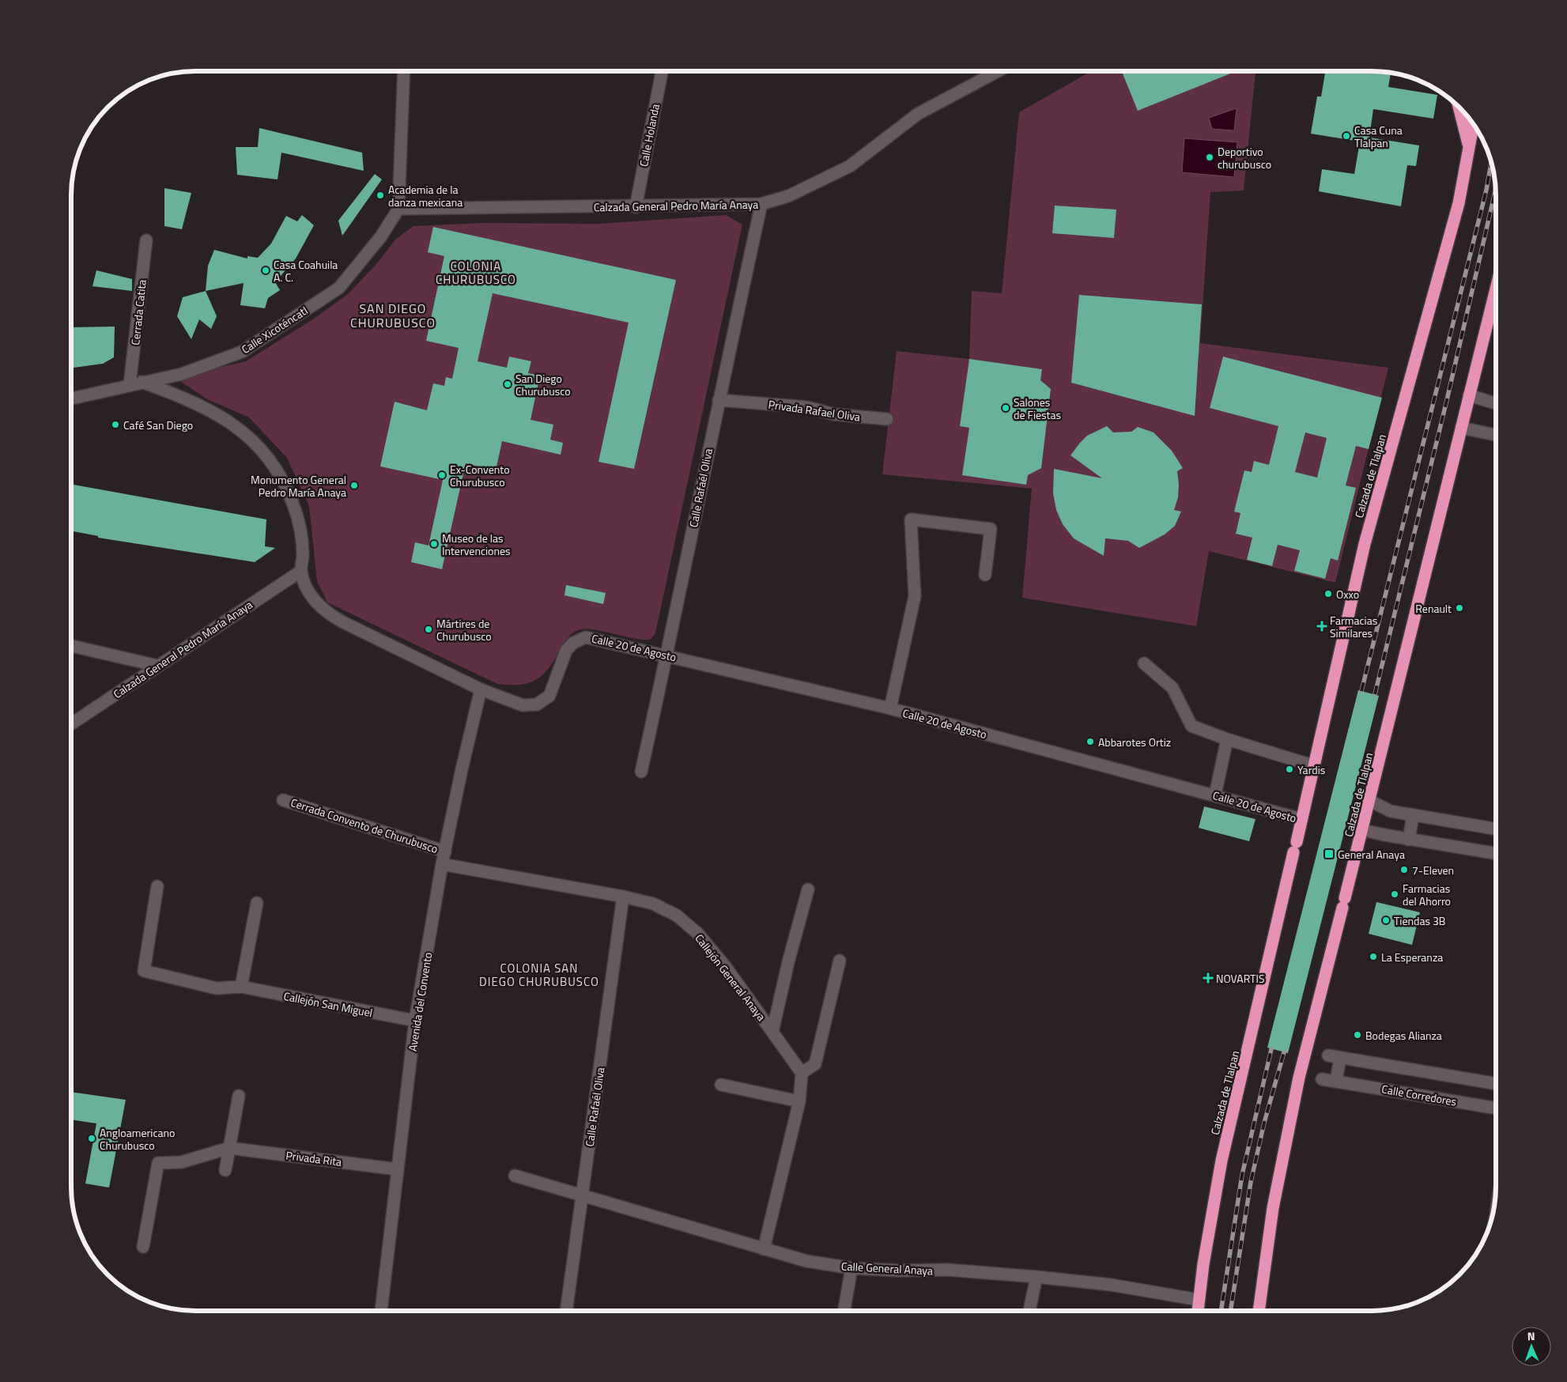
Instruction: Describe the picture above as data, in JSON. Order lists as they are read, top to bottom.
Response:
{
  "streets": {
    "highway": ["Calzada de Tlalpan"],
    "street": [
      "Calle Holanda",
      "Calzada General Pedro María Anaya",
      "Cerrada Catita",
      "Calle Xicoténcatl",
      "Privada Rafael Oliva",
      "Calle Rafaél Oliva",
      "Calle 20 de Agosto",
      "Cerrada Convento de Churubusco",
      "Callejón General Anaya",
      "Avenida del Convento",
      "Callejón San Miguel",
      "Calle Corredores",
      "Privada Rita",
      "Calle General Anaya"
    ]
  },
  "crossings": [
    ["Calle Holanda", "Calzada General Pedro María Anaya"],
    ["Calzada General Pedro María Anaya", "Calle Xicoténcatl"],
    ["Calzada General Pedro María Anaya", "Calle Rafaél Oliva"],
    ["Calzada General Pedro María Anaya", "Calle 20 de Agosto"],
    ["Cerrada Catita", "Calle Xicoténcatl"],
    ["Cerrada Catita", "Calle 20 de Agosto"],
    ["Calle Xicoténcatl", "Calle 20 de Agosto"],
    ["Privada Rafael Oliva", "Calle Rafaél Oliva"],
    ["Calzada de Tlalpan", "Calle 20 de Agosto"],
    ["Calzada de Tlalpan", "Calle General Anaya"],
    ["Calle Rafaél Oliva", "Calle 20 de Agosto"],
    ["Calle Rafaél Oliva", "Callejón General Anaya"],
    ["Calle Rafaél Oliva", "Calle General Anaya"],
    ["Calle 20 de Agosto", "Avenida del Convento"],
    ["Cerrada Convento de Churubusco", "Avenida del Convento"],
    ["Callejón General Anaya", "Avenida del Convento"],
    ["Avenida del Convento", "Callejón San Miguel"],
    ["Avenida del Convento", "Privada Rita"]
  ],
  "districts": ["COLONIA CHURUBUSCO", "SAN DIEGO CHURUBUSCO", "COLONIA SAN DIEGO CHURUBUSCO"],
  "places": {
    "other": [
      "Casa Cuna Tlalpan",
      "Deportivo churubusco",
      "Academia de la danza mexicana",
      "Casa Coahuila A. C.",
      "San Diego Churubusco",
      "Salones de Fiestas",
      "Café San Diego",
      "Ex-Convento Churubusco",
      "Monumento General Pedro María Anaya",
      "Museo de las Intervenciones",
      "Oxxo",
      "Renault",
      "Mártires de Churubusco",
      "Abbarotes Ortiz",
      "Yardis",
      "7-Eleven",
      "Farmacias del Ahorro",
      "Tiendas 3B",
      "La Esperanza",
      "Bodegas Alianza",
      "Angloamericano Churubusco"
    ],
    "health": ["Farmacias Similares", "NOVARTIS"],
    "transit": ["General Anaya"]
  },
  "north": "top"
}
